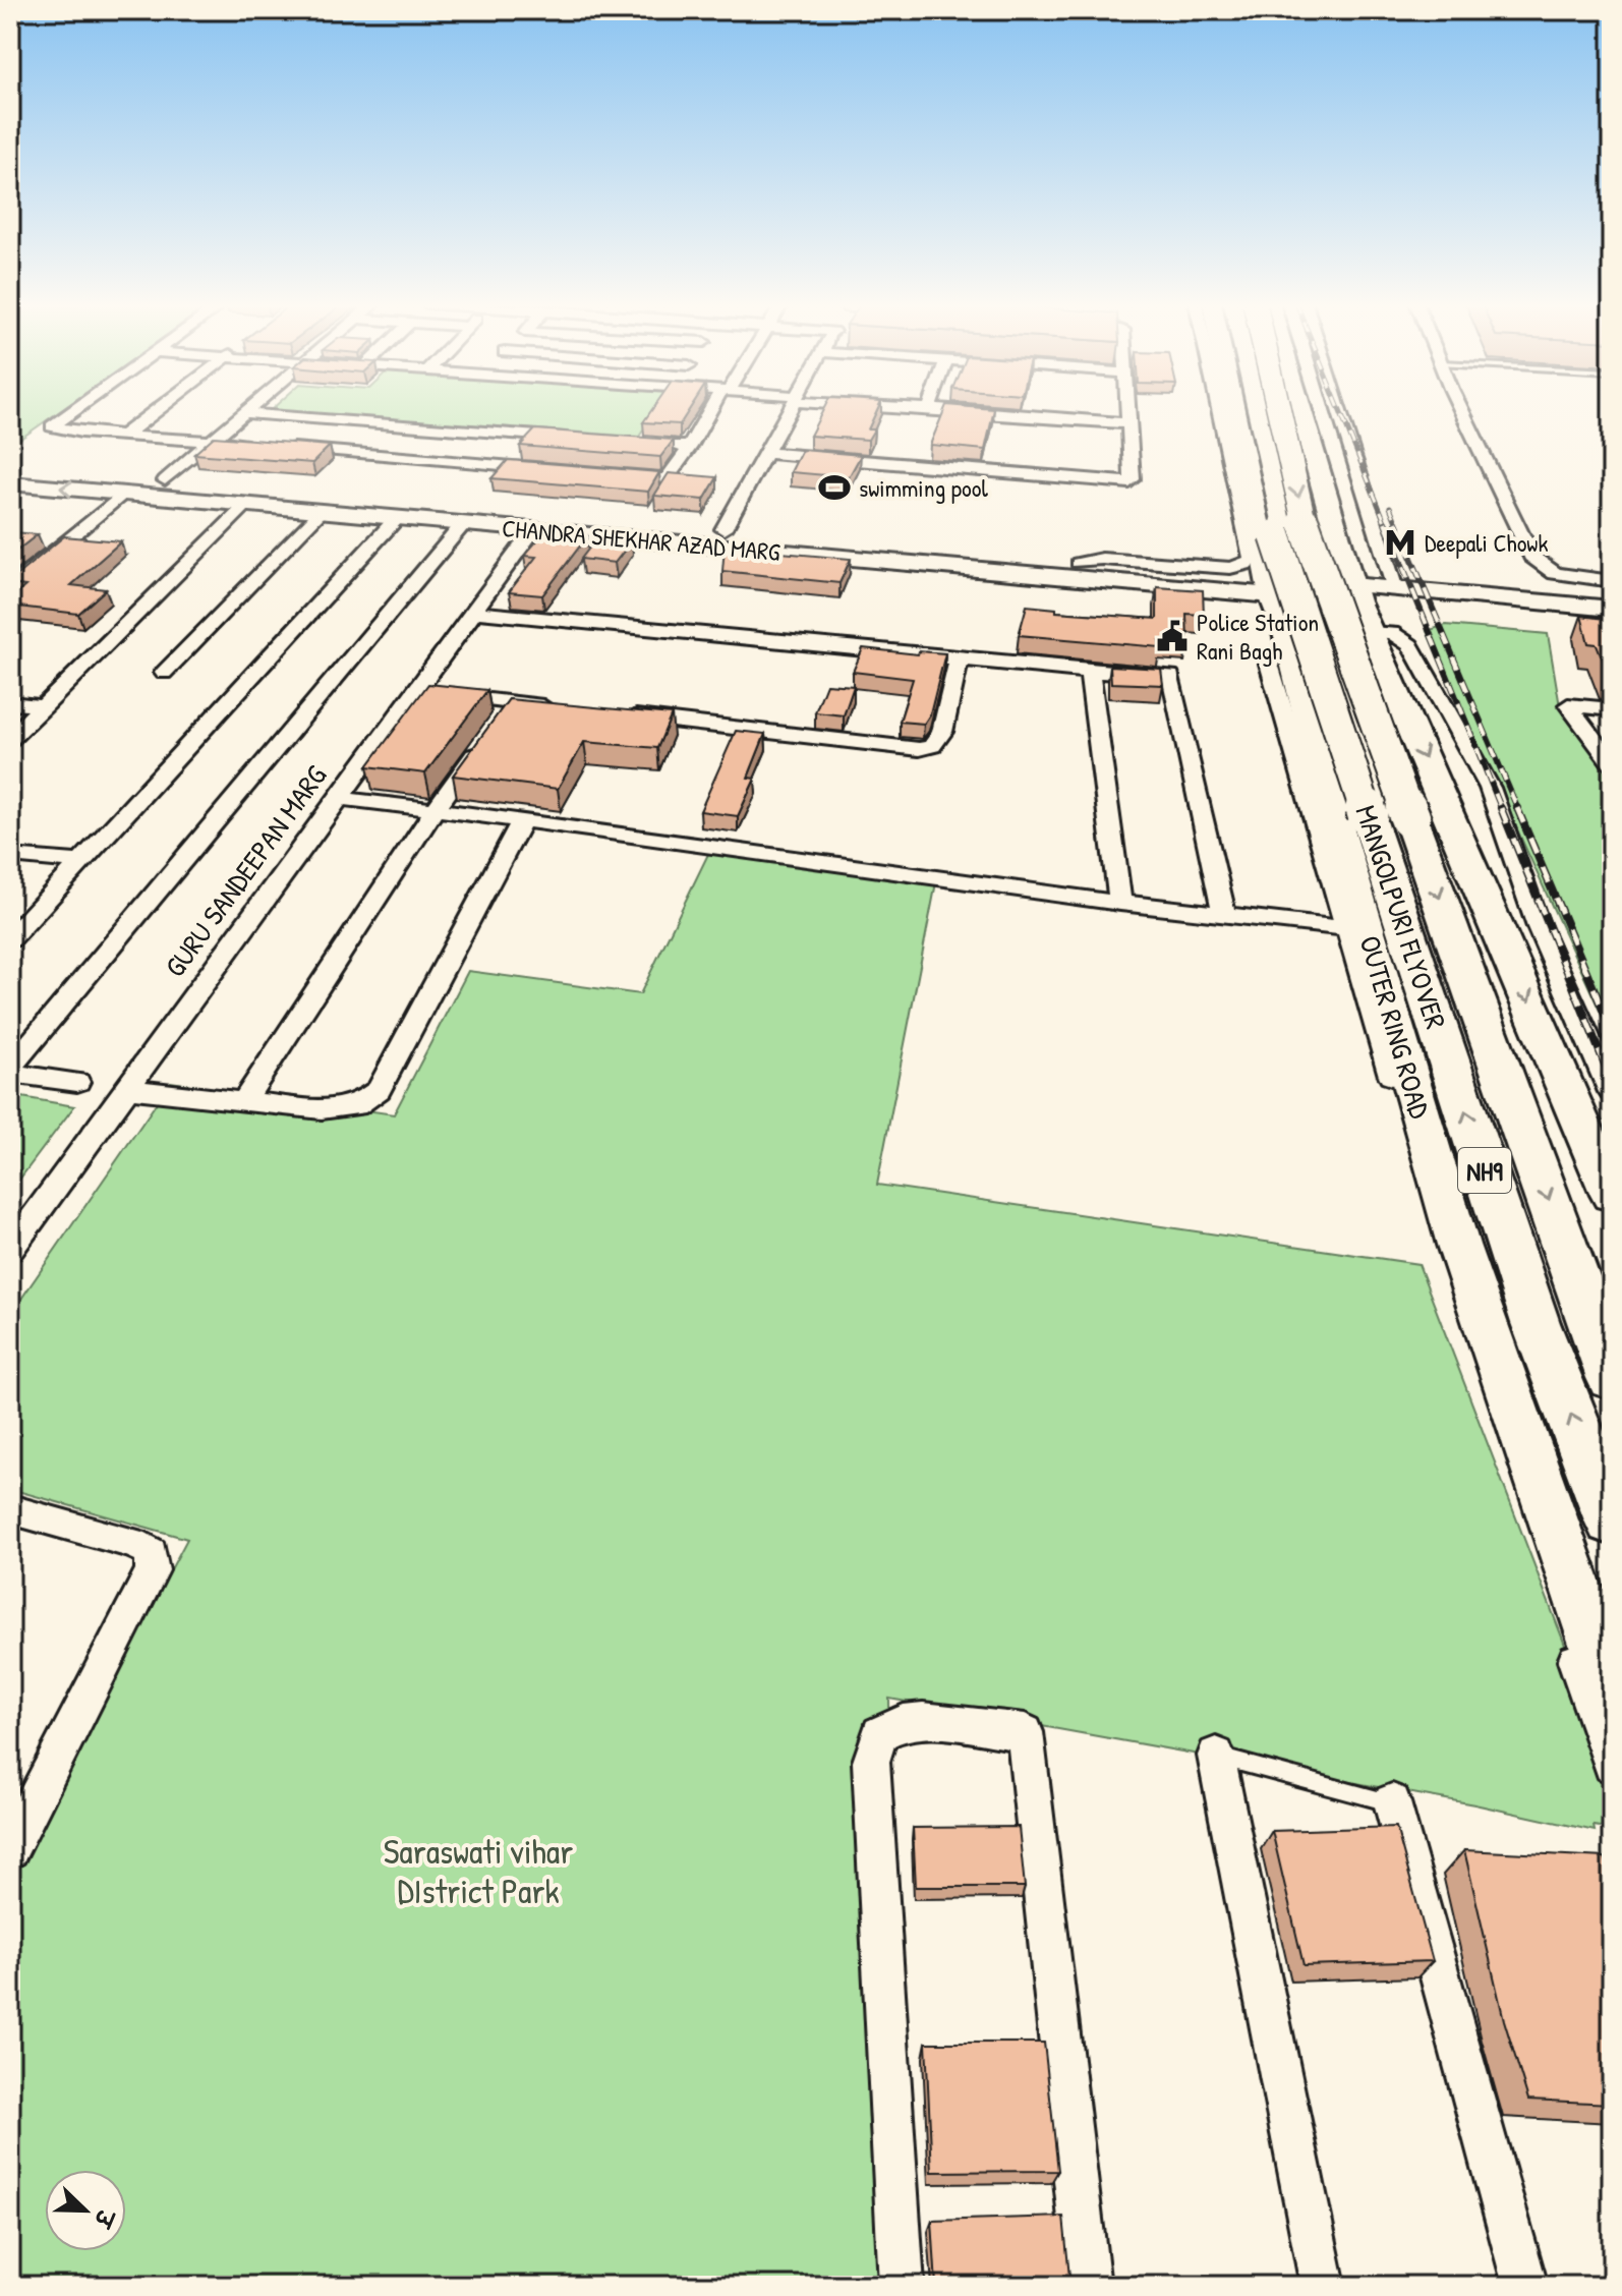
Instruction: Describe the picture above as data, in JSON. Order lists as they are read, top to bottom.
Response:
{
  "streets": {
    "highway": ["MANGOLPURI FLYOVER", "NH9"],
    "main road": ["OUTER RING ROAD"],
    "street": ["CHANDRA SHEKHAR AZAD MARG", "GURU SANDEEPAN MARG"]
  },
  "crossings": [
    ["CHANDRA SHEKHAR AZAD MARG", "GURU SANDEEPAN MARG"],
    ["CHANDRA SHEKHAR AZAD MARG", "OUTER RING ROAD"]
  ],
  "parks": ["Saraswati vihar DIstrict Park"],
  "places": {
    "sports": ["swimming pool"],
    "metro station": ["Deepali Chowk"],
    "public building": ["Police Station Rani Bagh"]
  },
  "north": "bottom right"
}
